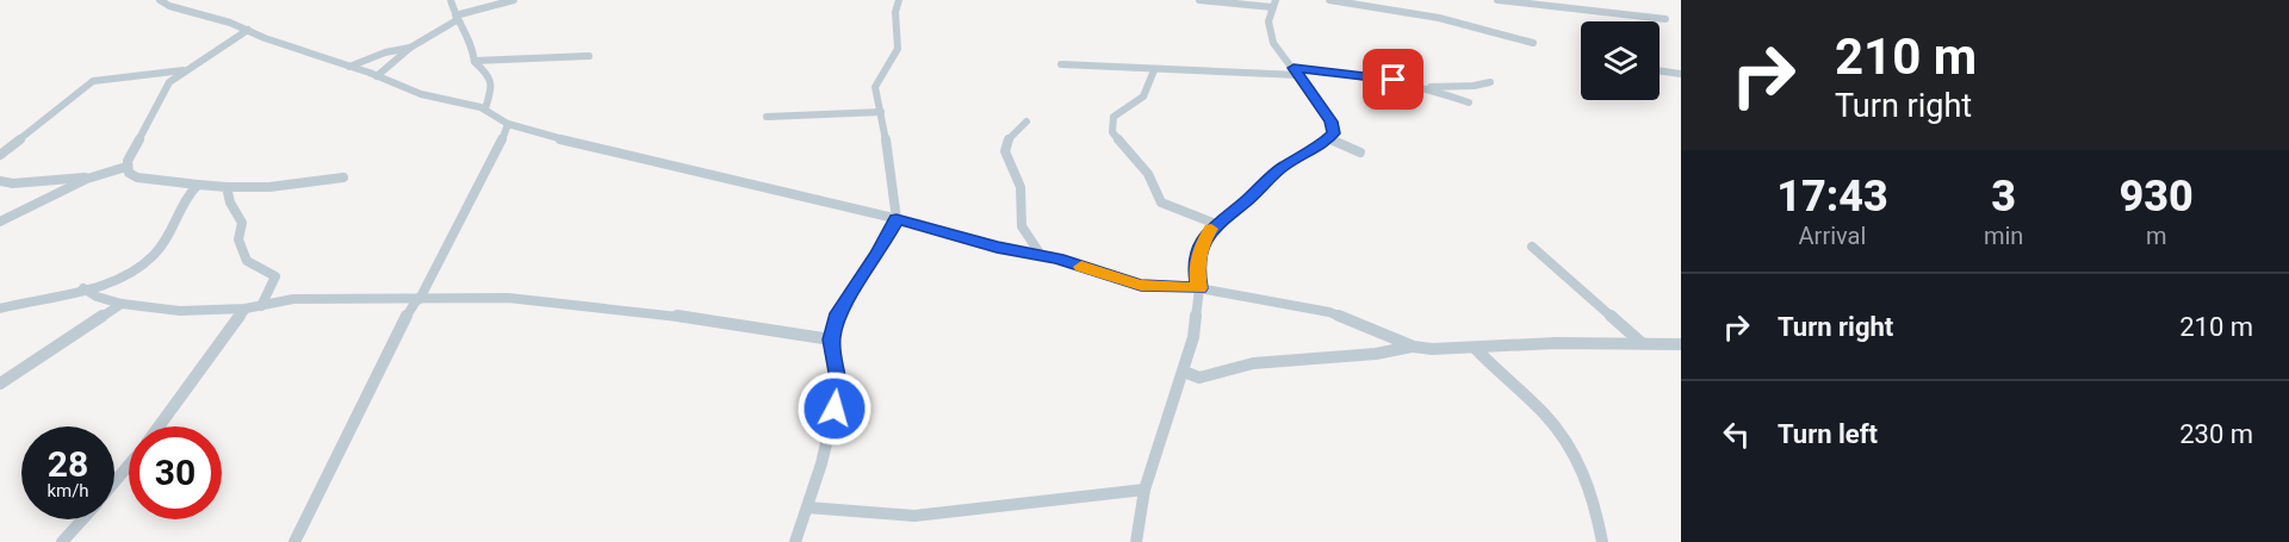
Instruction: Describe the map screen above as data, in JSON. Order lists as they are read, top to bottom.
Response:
{
  "page": {
    "turn": ["210 m", "Turn right"],
    "eta": [
      "17:43",
      "Arrival",
      "3",
      "min",
      "930",
      "m"
    ],
    "list": [
      {
        "name": "Turn right",
        "value": "210 m"
      },
      {
        "name": "Turn left",
        "value": "230 m"
      }
    ],
    "speed": "28 km/h",
    "limit": "30"
  }
}
